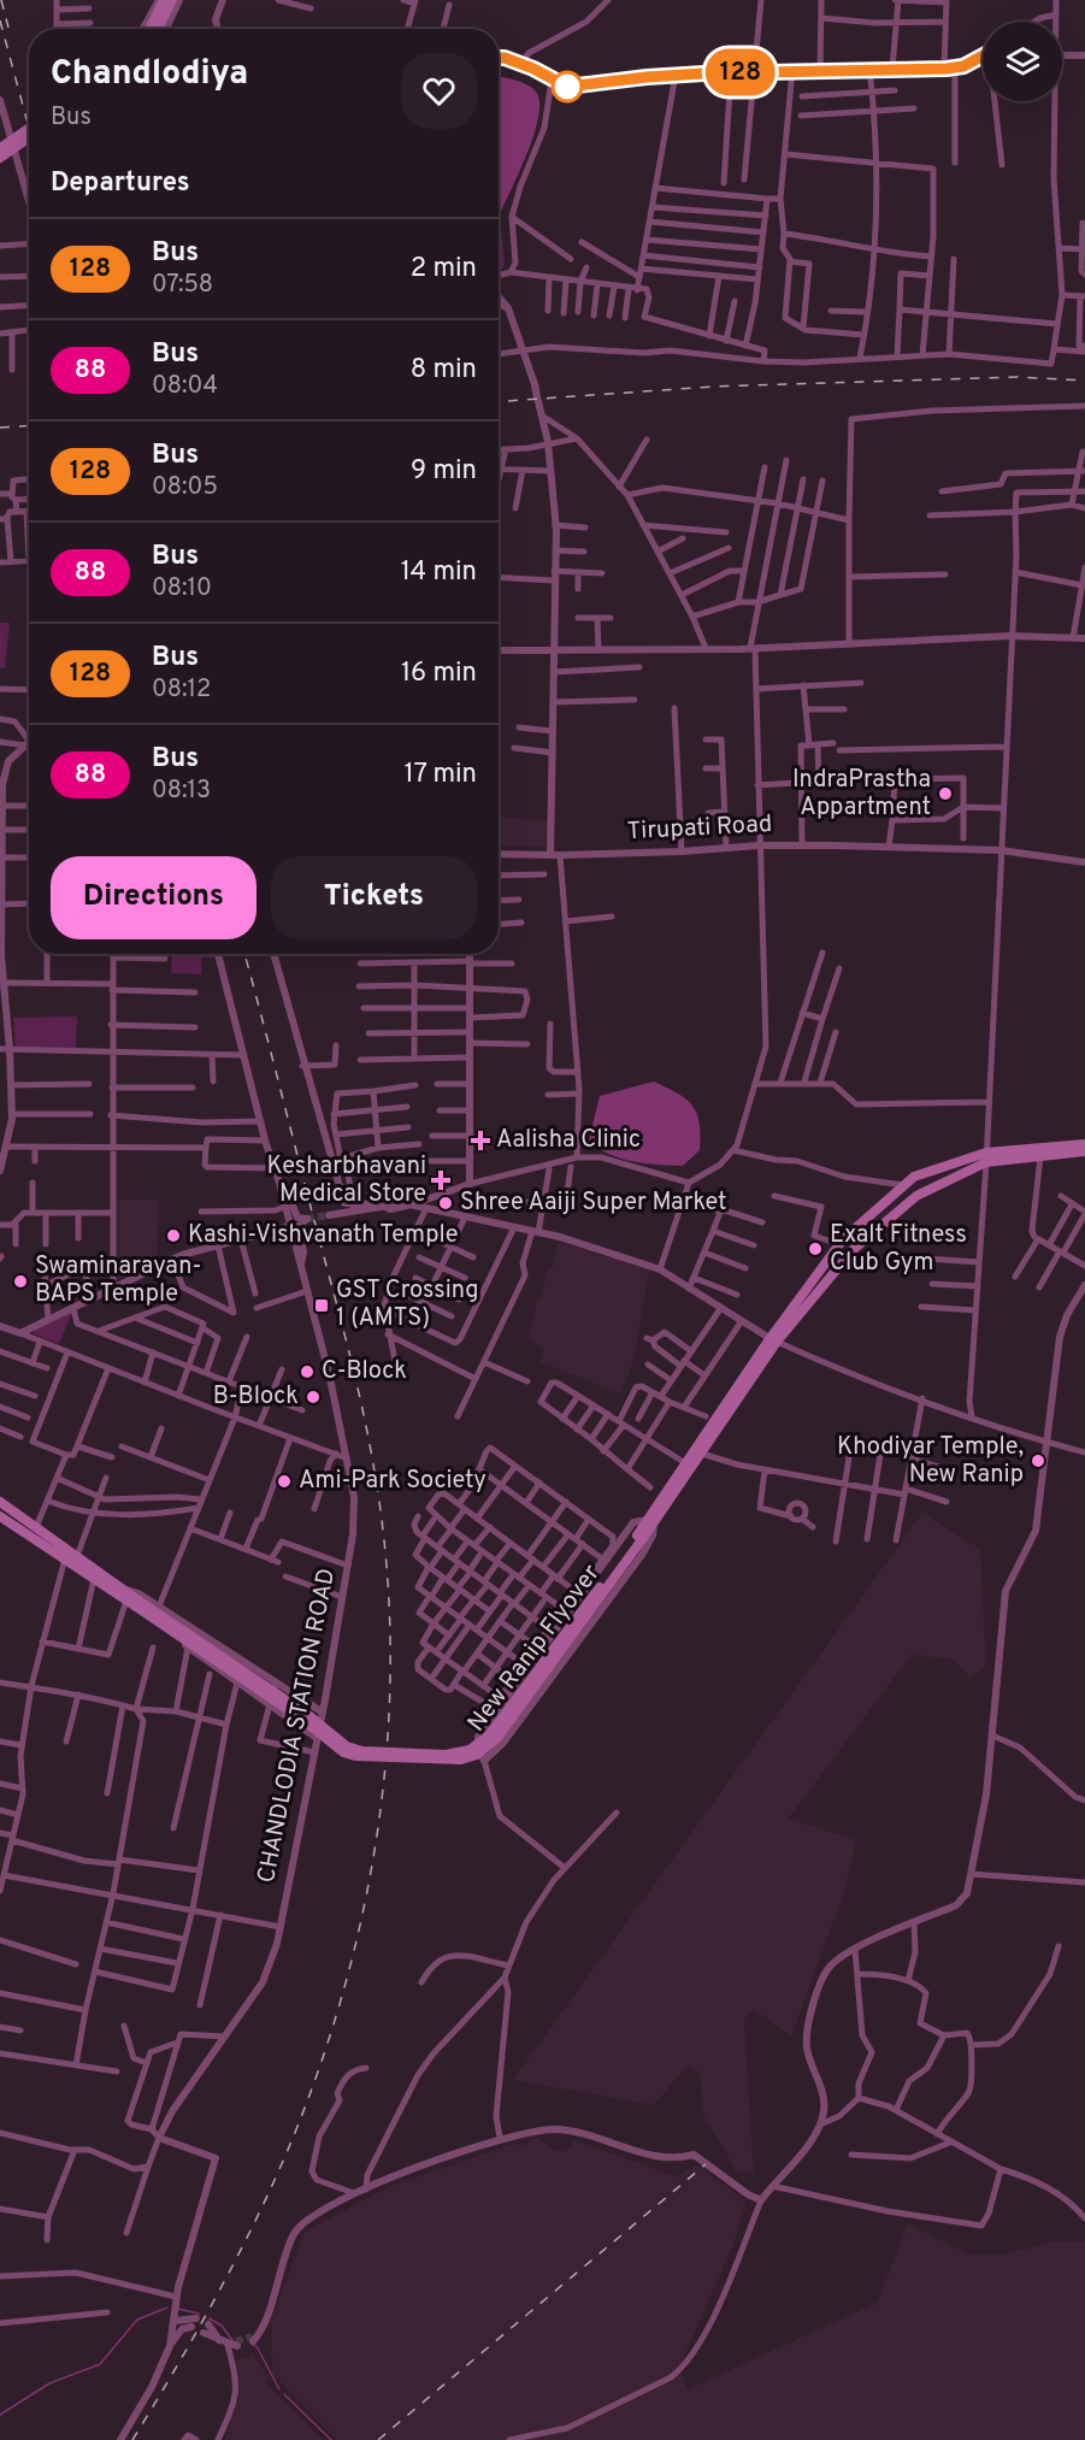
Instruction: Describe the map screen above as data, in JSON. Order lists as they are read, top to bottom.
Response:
{
  "streets": {
    "main road": ["New Ranip Flyover"],
    "street": ["Tirupati Road", "CHANDLODIA STATION ROAD"]
  },
  "places": {
    "other": [
      "IndraPrastha Appartment",
      "Shree Aaiji Super Market",
      "Kashi-Vishvanath Temple",
      "Exalt Fitness Club Gym",
      "Swaminarayan- BAPS Temple",
      "C-Block",
      "B-Block",
      "Khodiyar Temple, New Ranip",
      "Ami-Park Society"
    ],
    "health": ["Aalisha Clinic", "Kesharbhavani Medical Store"],
    "transit": ["GST Crossing 1 (AMTS)"]
  },
  "lines": ["bus line 128"],
  "page": {
    "on_map": "128",
    "heading": [
      ["Chandlodiya", "Bus"],
      "Departures"
    ],
    "list": [
      {
        "mark": "128",
        "name": "Bus",
        "note": "07:58",
        "value": "2 min"
      },
      {
        "mark": "88",
        "name": "Bus",
        "note": "08:04",
        "value": "8 min"
      },
      {
        "mark": "128",
        "name": "Bus",
        "note": "08:05",
        "value": "9 min"
      },
      {
        "mark": "88",
        "name": "Bus",
        "note": "08:10",
        "value": "14 min"
      },
      {
        "mark": "128",
        "name": "Bus",
        "note": "08:12",
        "value": "16 min"
      },
      {
        "mark": "88",
        "name": "Bus",
        "note": "08:13",
        "value": "17 min"
      }
    ],
    "buttons": ["Directions", "Tickets"]
  }
}
